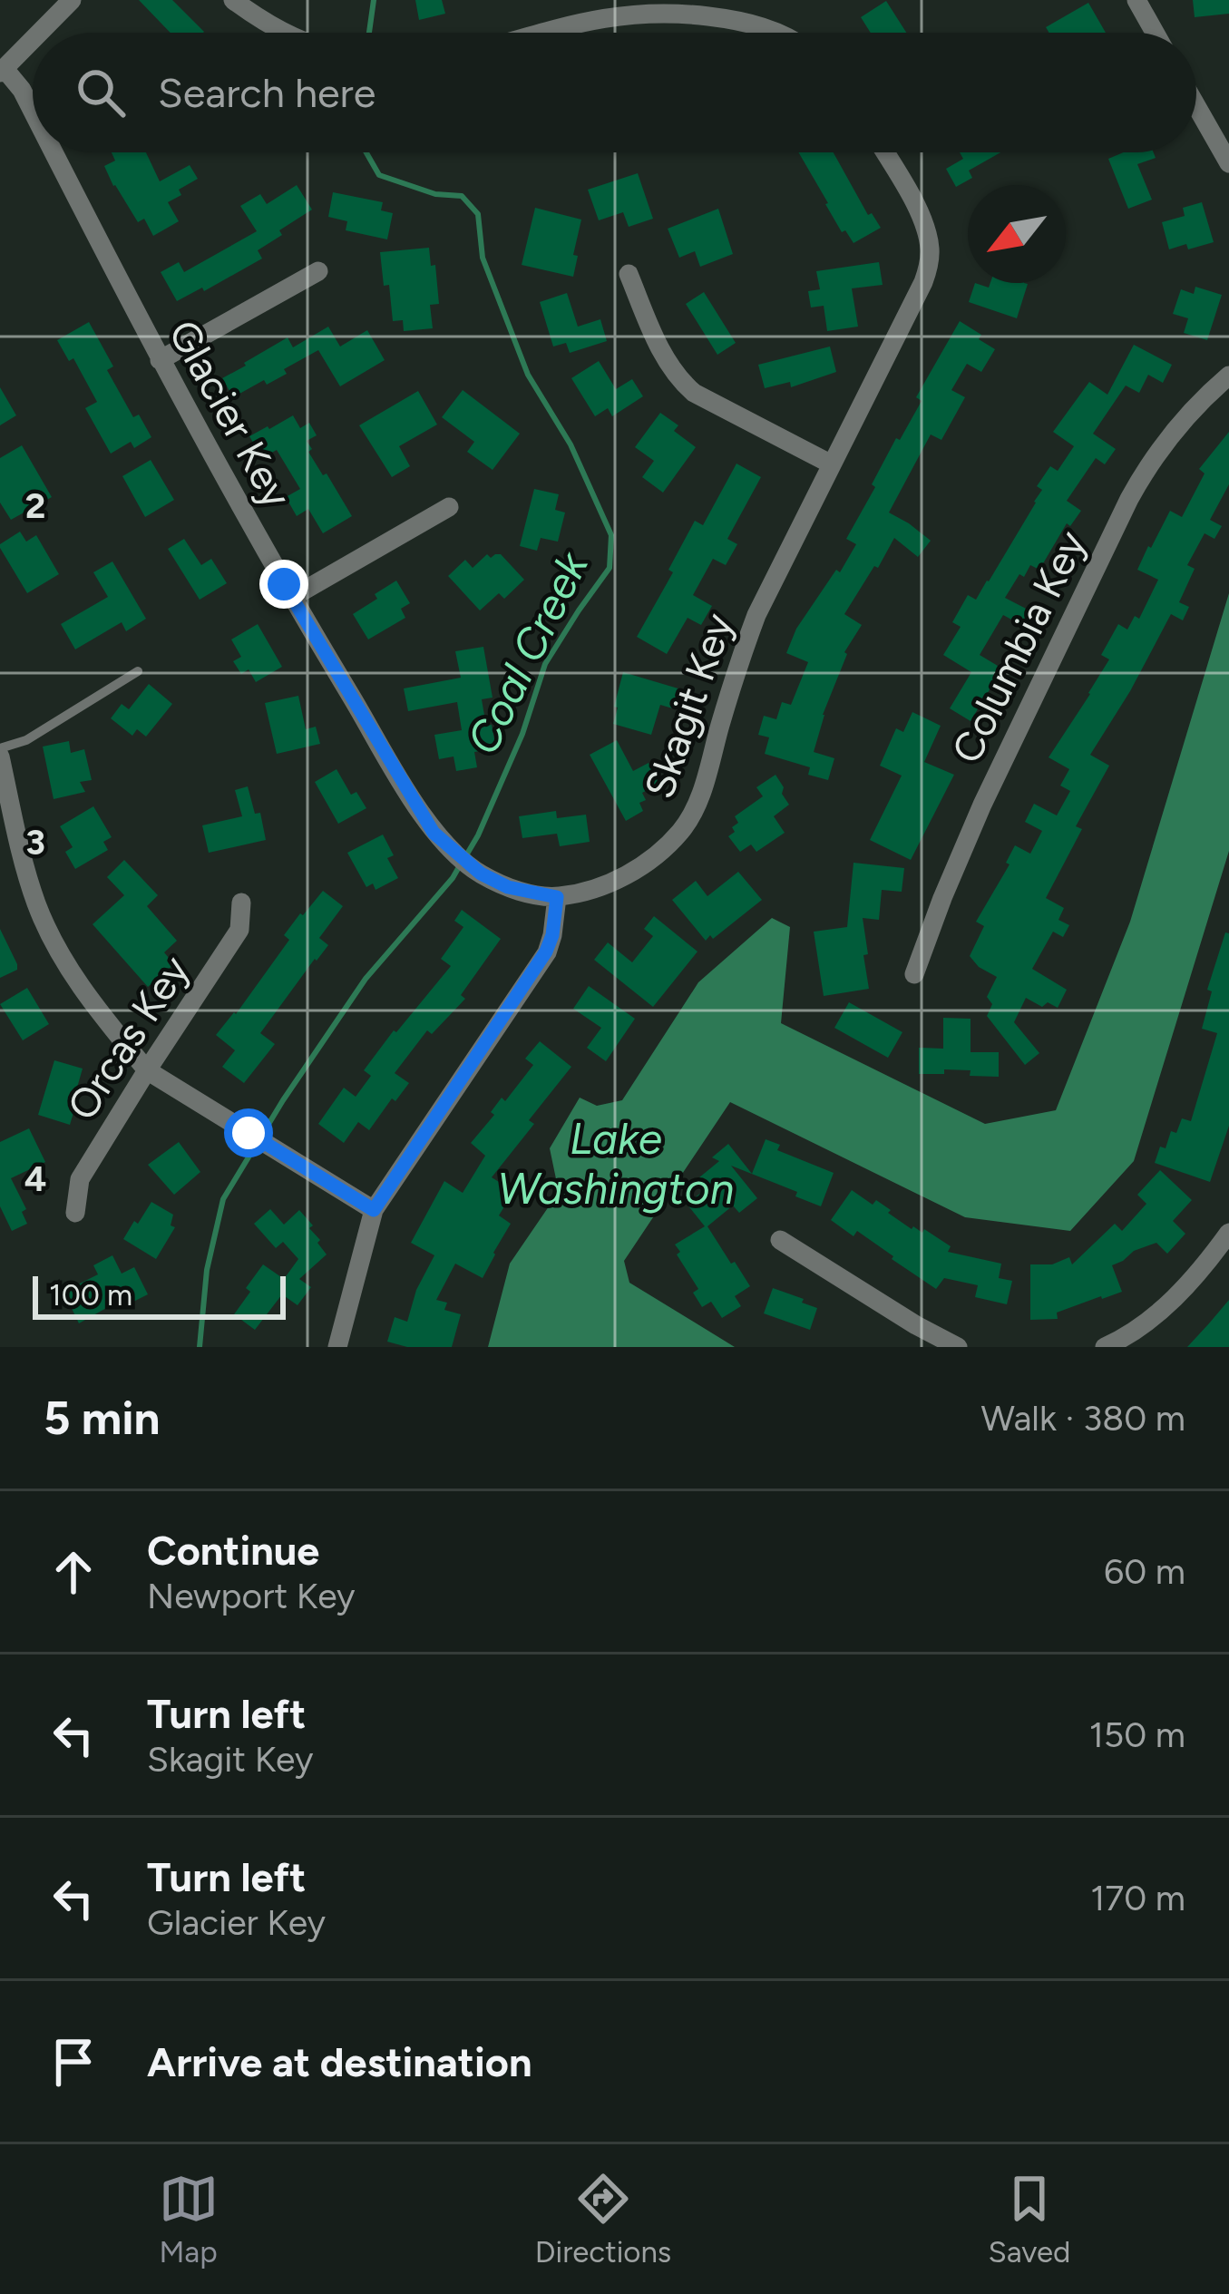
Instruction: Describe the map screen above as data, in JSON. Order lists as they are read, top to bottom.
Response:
{
  "streets": {
    "street": [
      "Glacier Key",
      "Columbia Key",
      "Skagit Key",
      "Orcas Key"
    ]
  },
  "crossings": [
    ["Glacier Key", "Skagit Key"]
  ],
  "water": ["Coal Creek", "Lake Washington"],
  "scale_bar": "100 m",
  "north": "bottom left",
  "page": {
    "search": "Search here",
    "scale": "100 m",
    "heading": ["5 min", "Walk · 380 m"],
    "list": [
      ["Continue", "Newport Key", "60 m"],
      ["Turn left", "Skagit Key", "150 m"],
      ["Turn left", "Glacier Key", "170 m"],
      "Arrive at destination"
    ],
    "nav": ["Map", "Directions", "Saved"]
  },
  "grid": {
    "rows": ["2", "3", "4"]
  }
}
